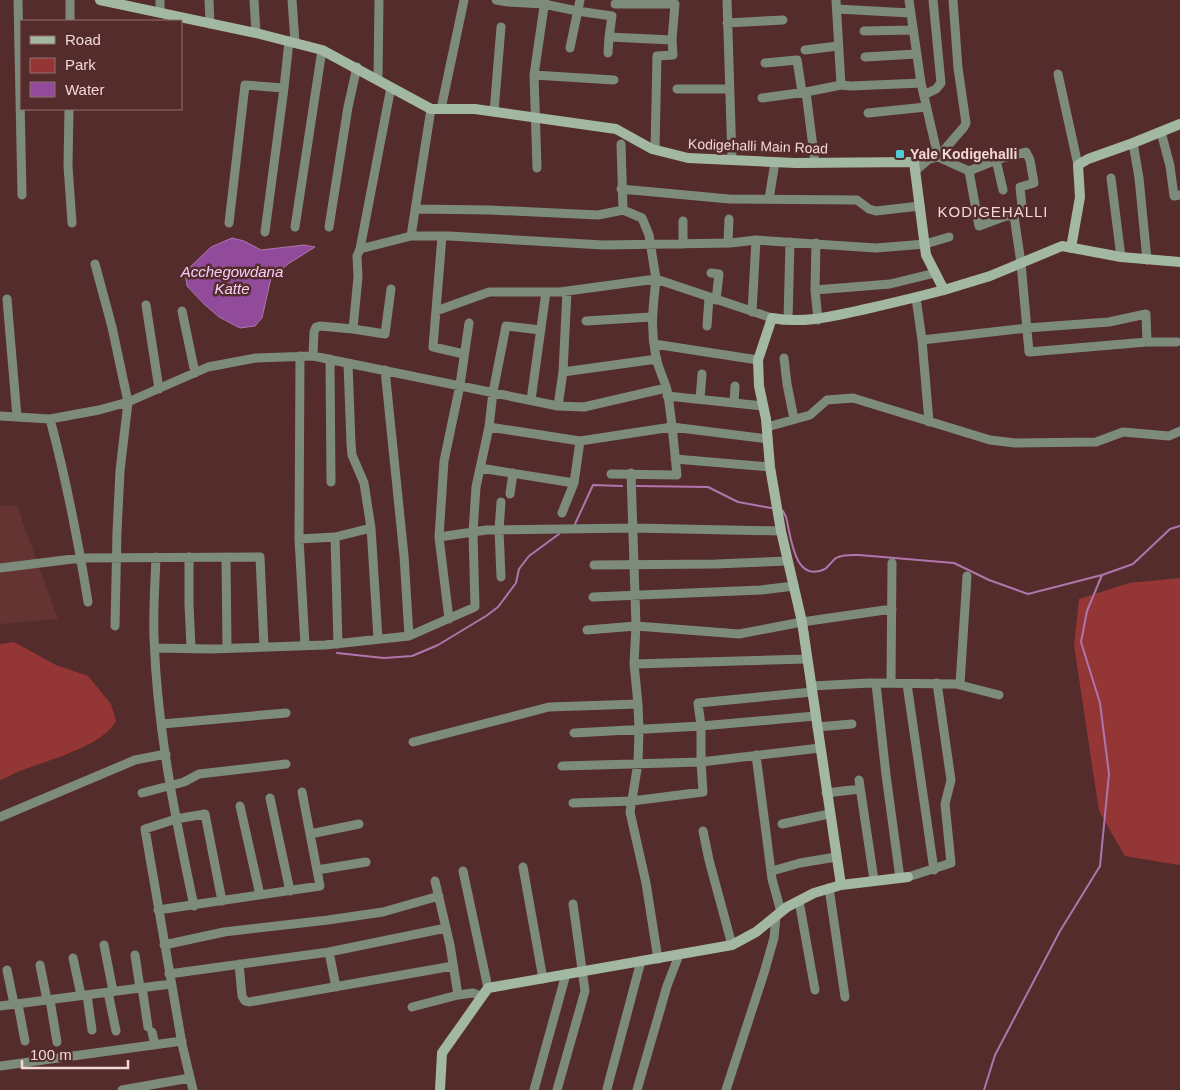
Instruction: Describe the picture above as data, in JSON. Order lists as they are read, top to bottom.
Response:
{
  "streets": {
    "street": ["Kodigehalli Main Road"]
  },
  "districts": ["KODIGEHALLI"],
  "water": ["Acchegowdana Katte"],
  "places": {
    "transit": ["Yale Kodigehalli"]
  },
  "legend": ["Road", "Park", "Water"],
  "scale_bar": "100 m"
}
